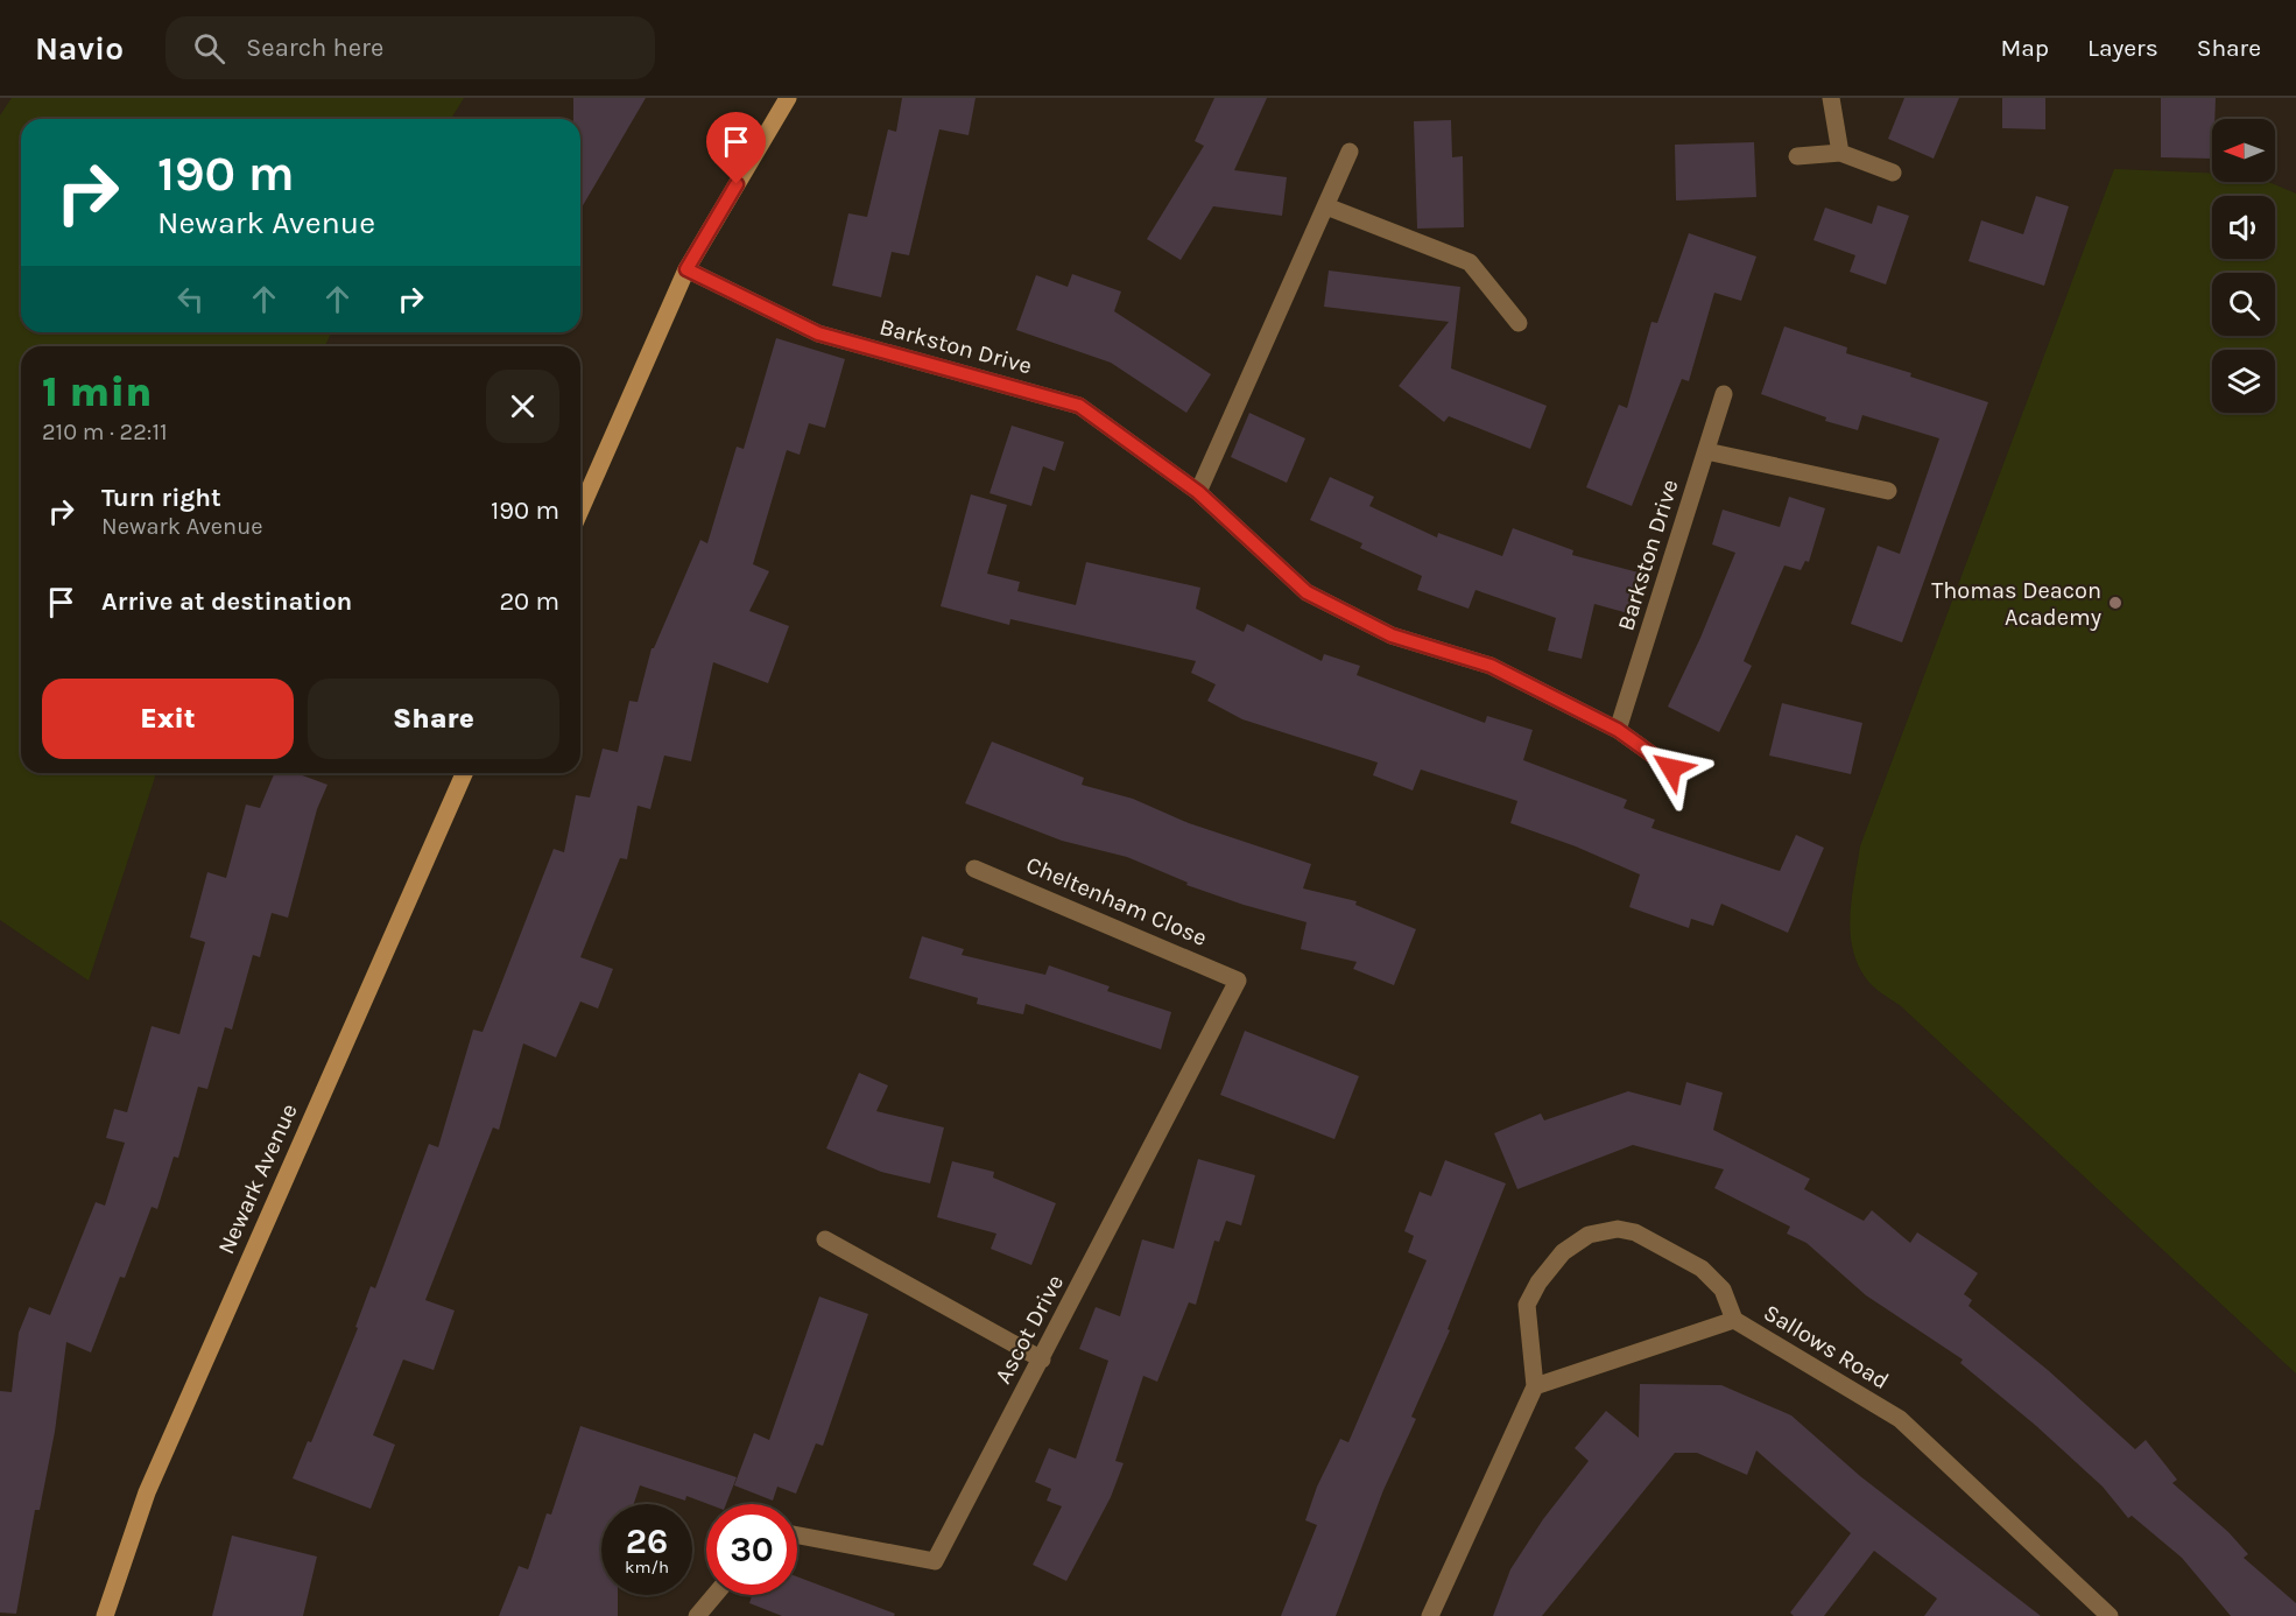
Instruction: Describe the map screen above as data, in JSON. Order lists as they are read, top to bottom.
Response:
{
  "streets": {
    "street": [
      "Barkston Drive",
      "Cheltenham Close",
      "Newark Avenue",
      "Ascot Drive",
      "Sallows Road"
    ]
  },
  "crossings": [
    ["Cheltenham Close", "Ascot Drive"]
  ],
  "places": ["Thomas Deacon Academy"],
  "north": "left",
  "page": {
    "header": "Navio",
    "search": "Search here",
    "nav": ["Map", "Layers", "Share"],
    "turn": ["190 m", "Newark Avenue"],
    "heading": ["1 min", "210 m · 22:11"],
    "list": [
      {
        "name": "Turn right",
        "note": "Newark Avenue",
        "value": "190 m"
      },
      {
        "name": "Arrive at destination",
        "value": "20 m"
      }
    ],
    "buttons": ["Exit", "Share"],
    "speed": "26 km/h",
    "limit": "30"
  }
}
